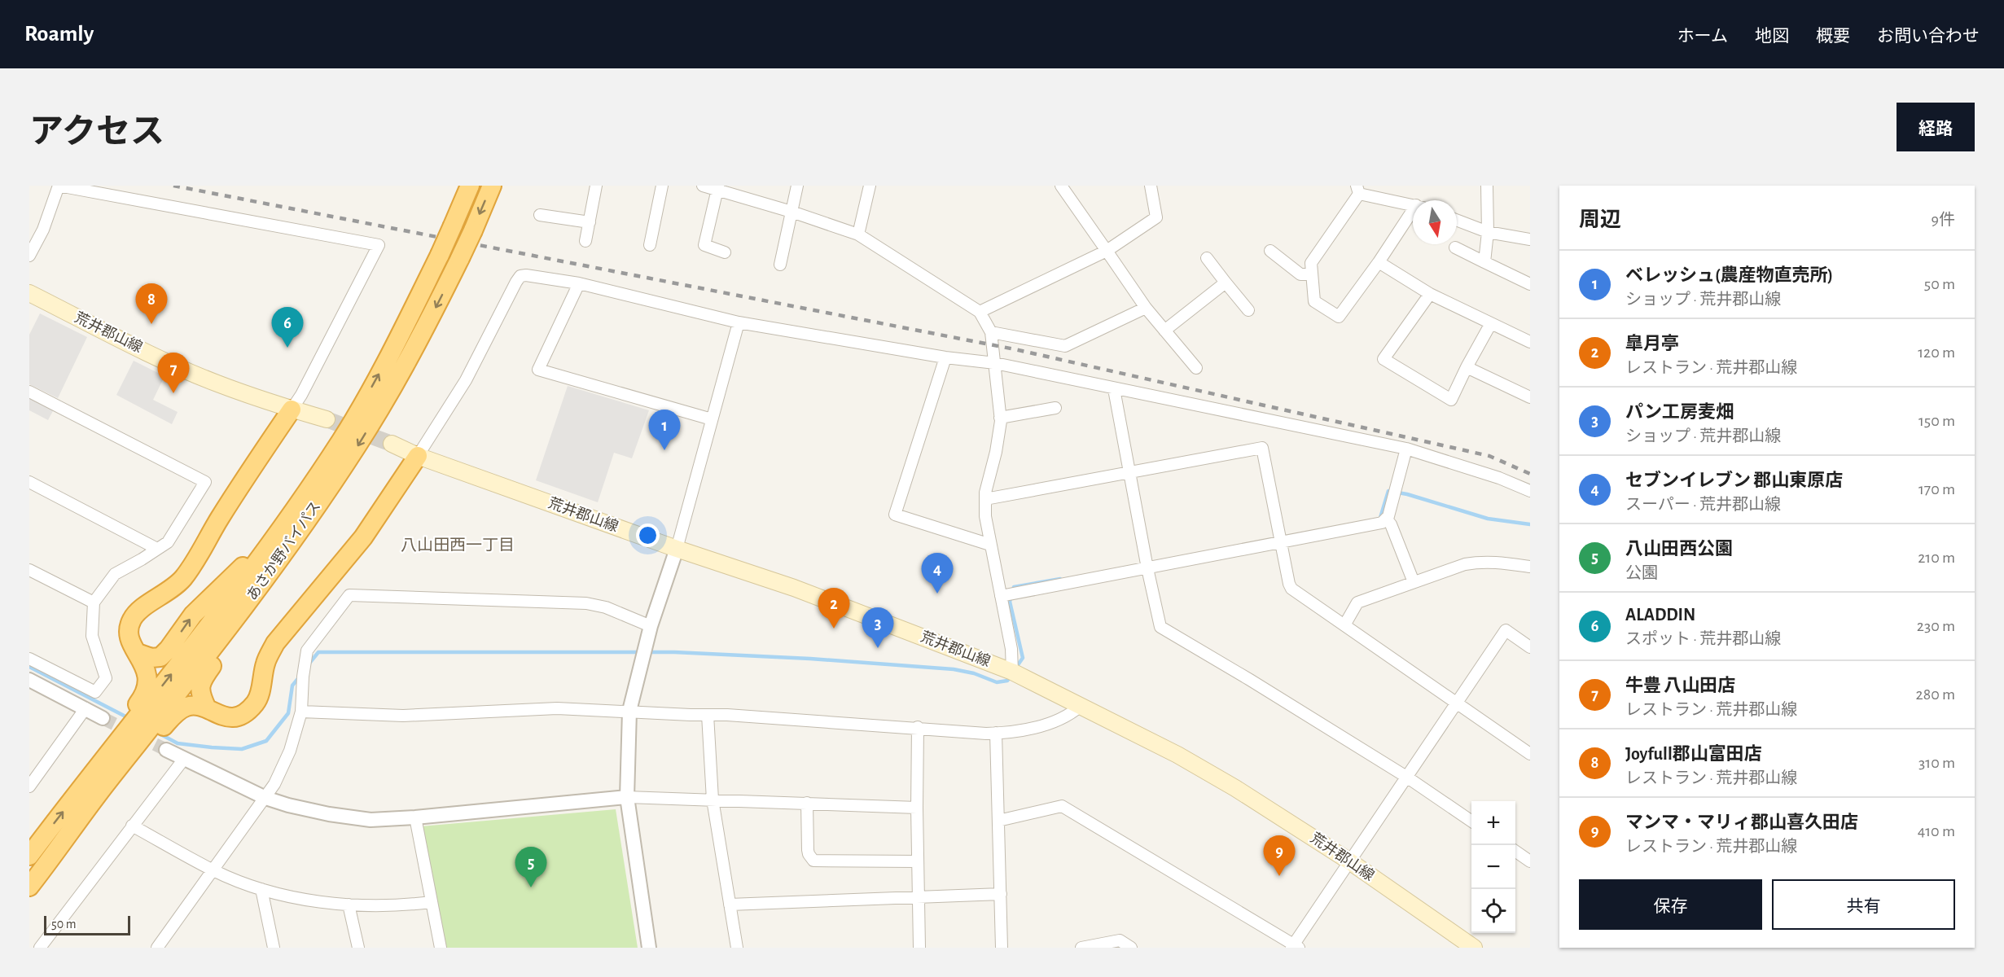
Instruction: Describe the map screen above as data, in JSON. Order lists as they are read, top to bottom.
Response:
{
  "streets": {
    "highway": ["あさか野バイパス"],
    "main road": ["荒井郡山線"]
  },
  "districts": ["八山田西一丁目"],
  "scale_bar": "50 m",
  "north": "bottom",
  "page": {
    "header": "Roamly",
    "nav": [
      "ホーム",
      "地図",
      "概要",
      "お問い合わせ"
    ],
    "title": "アクセス",
    "buttons": [
      "経路",
      ["保存", "共有"]
    ],
    "heading": ["周辺", "9件"],
    "list": [
      {
        "mark": "1",
        "name": "ベレッシュ(農産物直売所)",
        "note": "ショップ · 荒井郡山線",
        "value": "50 m"
      },
      {
        "mark": "2",
        "name": "皐月亭",
        "note": "レストラン · 荒井郡山線",
        "value": "120 m"
      },
      {
        "mark": "3",
        "name": "パン工房麦畑",
        "note": "ショップ · 荒井郡山線",
        "value": "150 m"
      },
      {
        "mark": "4",
        "name": "セブンイレブン 郡山東原店",
        "note": "スーパー · 荒井郡山線",
        "value": "170 m"
      },
      {
        "mark": "5",
        "name": "八山田西公園",
        "note": "公園",
        "value": "210 m"
      },
      {
        "mark": "6",
        "name": "ALADDIN",
        "note": "スポット · 荒井郡山線",
        "value": "230 m"
      },
      {
        "mark": "7",
        "name": "牛豊 八山田店",
        "note": "レストラン · 荒井郡山線",
        "value": "280 m"
      },
      {
        "mark": "8",
        "name": "Joyfull郡山富田店",
        "note": "レストラン · 荒井郡山線",
        "value": "310 m"
      },
      {
        "mark": "9",
        "name": "マンマ・マリィ郡山喜久田店",
        "note": "レストラン · 荒井郡山線",
        "value": "410 m"
      }
    ],
    "pins": [
      "8",
      "6",
      "7",
      "1",
      "4",
      "2",
      "3",
      "9",
      "5"
    ],
    "map_buttons": ["+", "−"],
    "scale": "50 m"
  }
}
